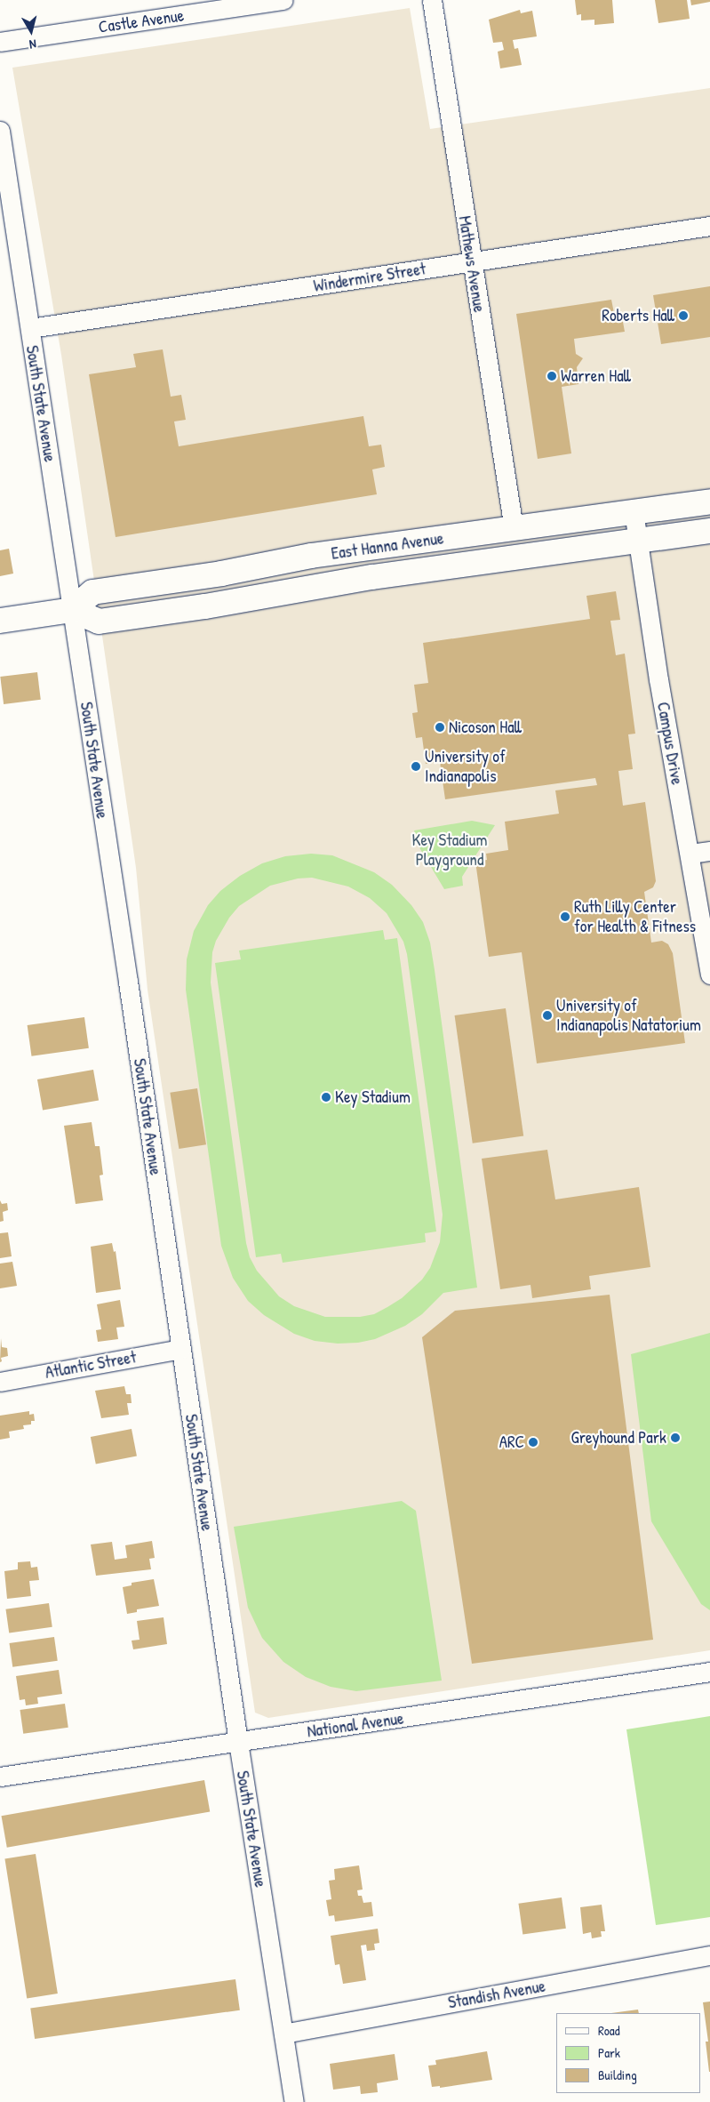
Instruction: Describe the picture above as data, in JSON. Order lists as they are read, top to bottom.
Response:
{
  "streets": {
    "main road": ["East Hanna Avenue"],
    "street": [
      "Castle Avenue",
      "Mathews Avenue",
      "Windermire Street",
      "South State Avenue",
      "Campus Drive",
      "Atlantic Street",
      "National Avenue",
      "Standish Avenue"
    ]
  },
  "crossings": [
    ["Mathews Avenue", "Windermire Street"],
    ["Mathews Avenue", "East Hanna Avenue"],
    ["Windermire Street", "South State Avenue"],
    ["South State Avenue", "East Hanna Avenue"],
    ["South State Avenue", "Atlantic Street"],
    ["South State Avenue", "National Avenue"],
    ["South State Avenue", "Standish Avenue"],
    ["East Hanna Avenue", "Campus Drive"]
  ],
  "parks": ["Key Stadium Playground"],
  "places": [
    "Roberts Hall",
    "Warren Hall",
    "Nicoson Hall",
    "University of Indianapolis",
    "Ruth Lilly Center for Health & Fitness",
    "University of Indianapolis Natatorium",
    "Key Stadium",
    "Greyhound Park",
    "ARC"
  ],
  "legend": ["Road", "Park", "Building"],
  "north": "bottom"
}
